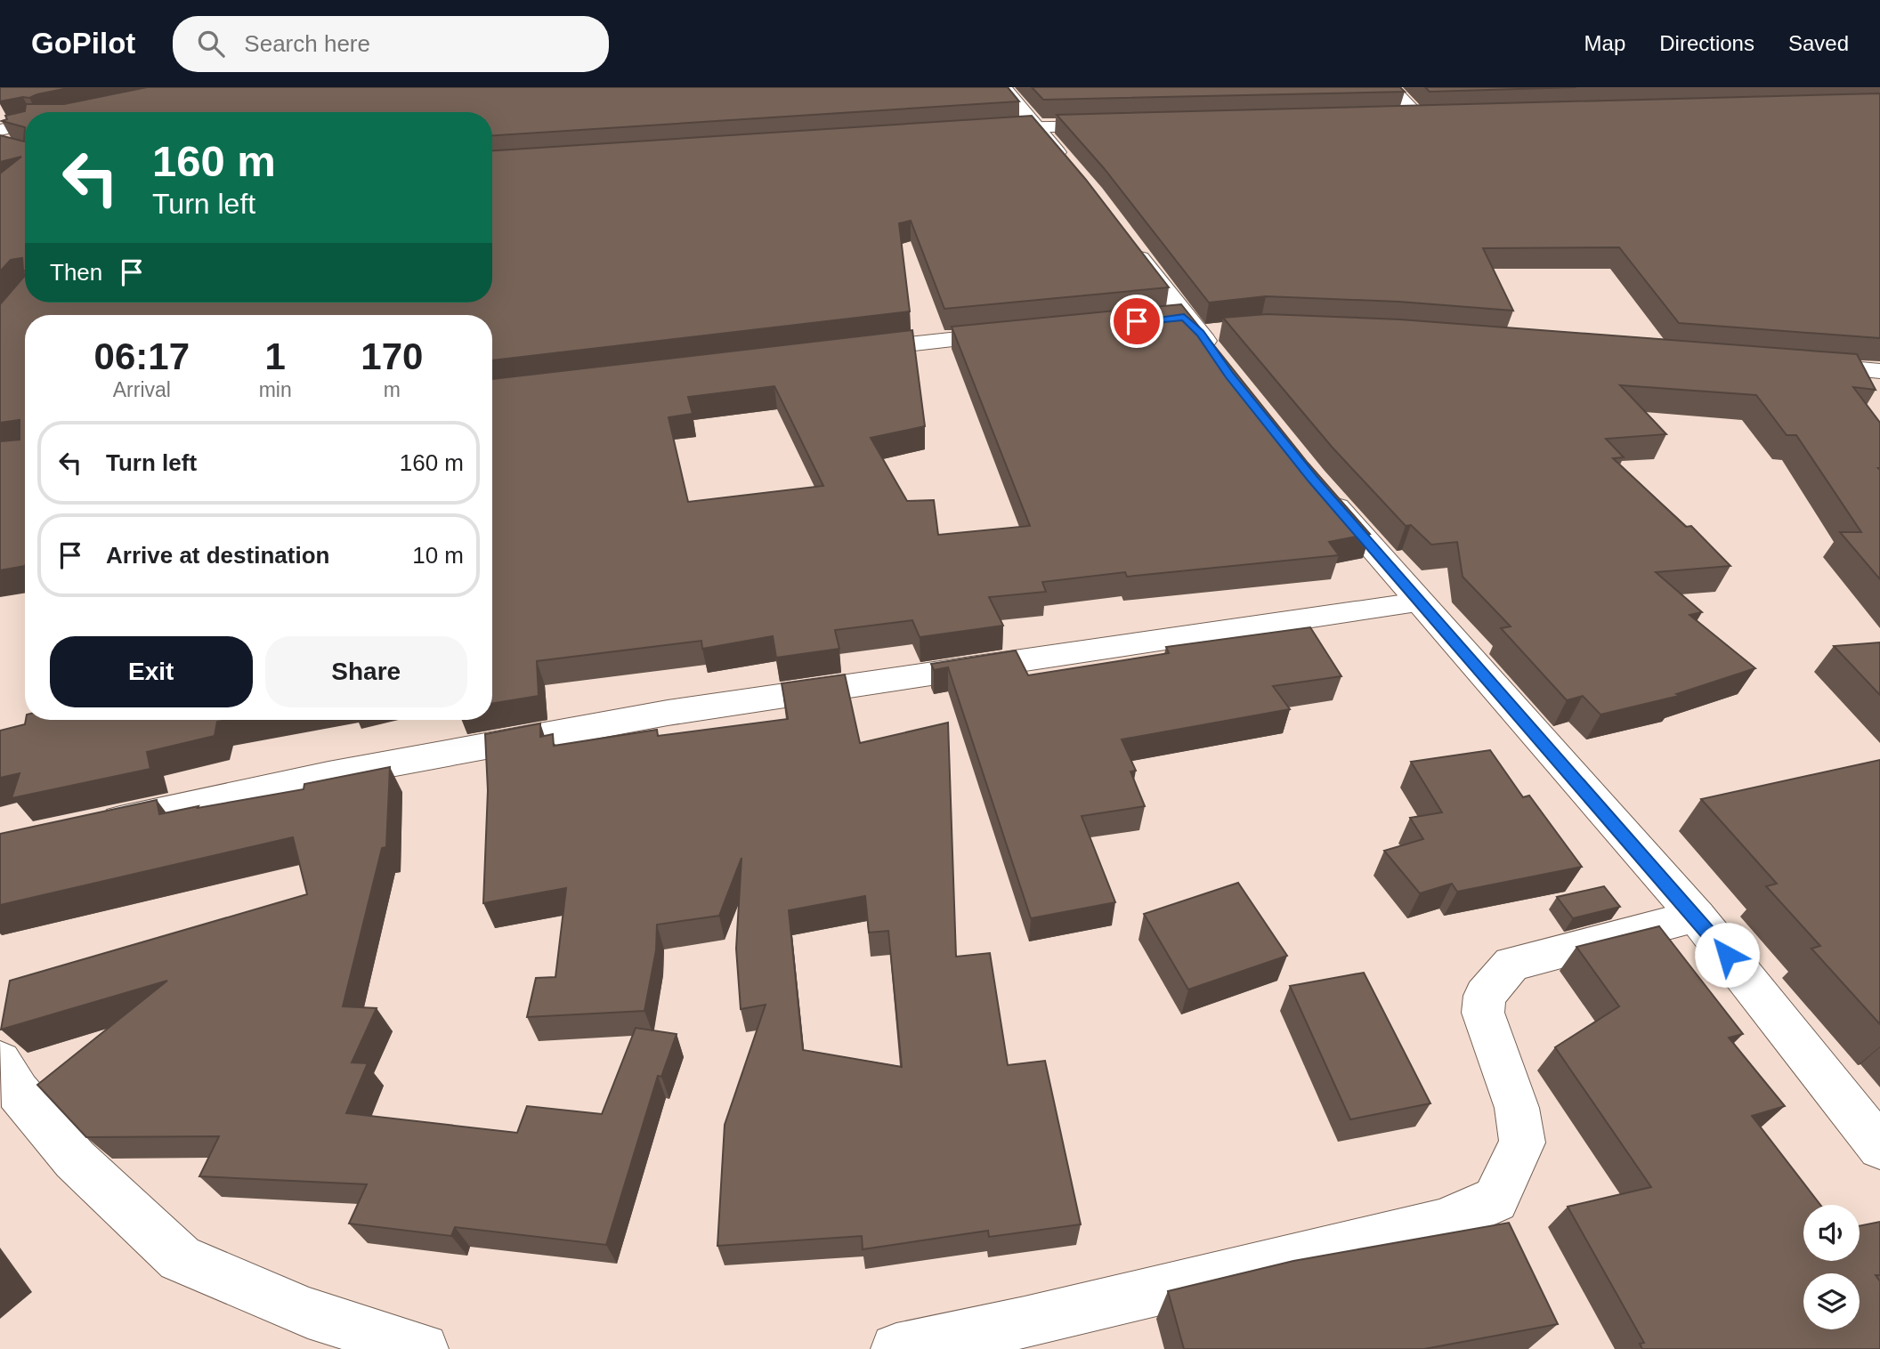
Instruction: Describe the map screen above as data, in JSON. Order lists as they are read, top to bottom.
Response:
{
  "page": {
    "header": "GoPilot",
    "search": "Search here",
    "nav": ["Map", "Directions", "Saved"],
    "turn": ["160 m", "Turn left"],
    "then": "Then",
    "eta": [
      "06:17",
      "Arrival",
      "1",
      "min",
      "170",
      "m"
    ],
    "list": [
      {
        "name": "Turn left",
        "value": "160 m"
      },
      {
        "name": "Arrive at destination",
        "value": "10 m"
      }
    ],
    "buttons": ["Exit", "Share"]
  }
}
